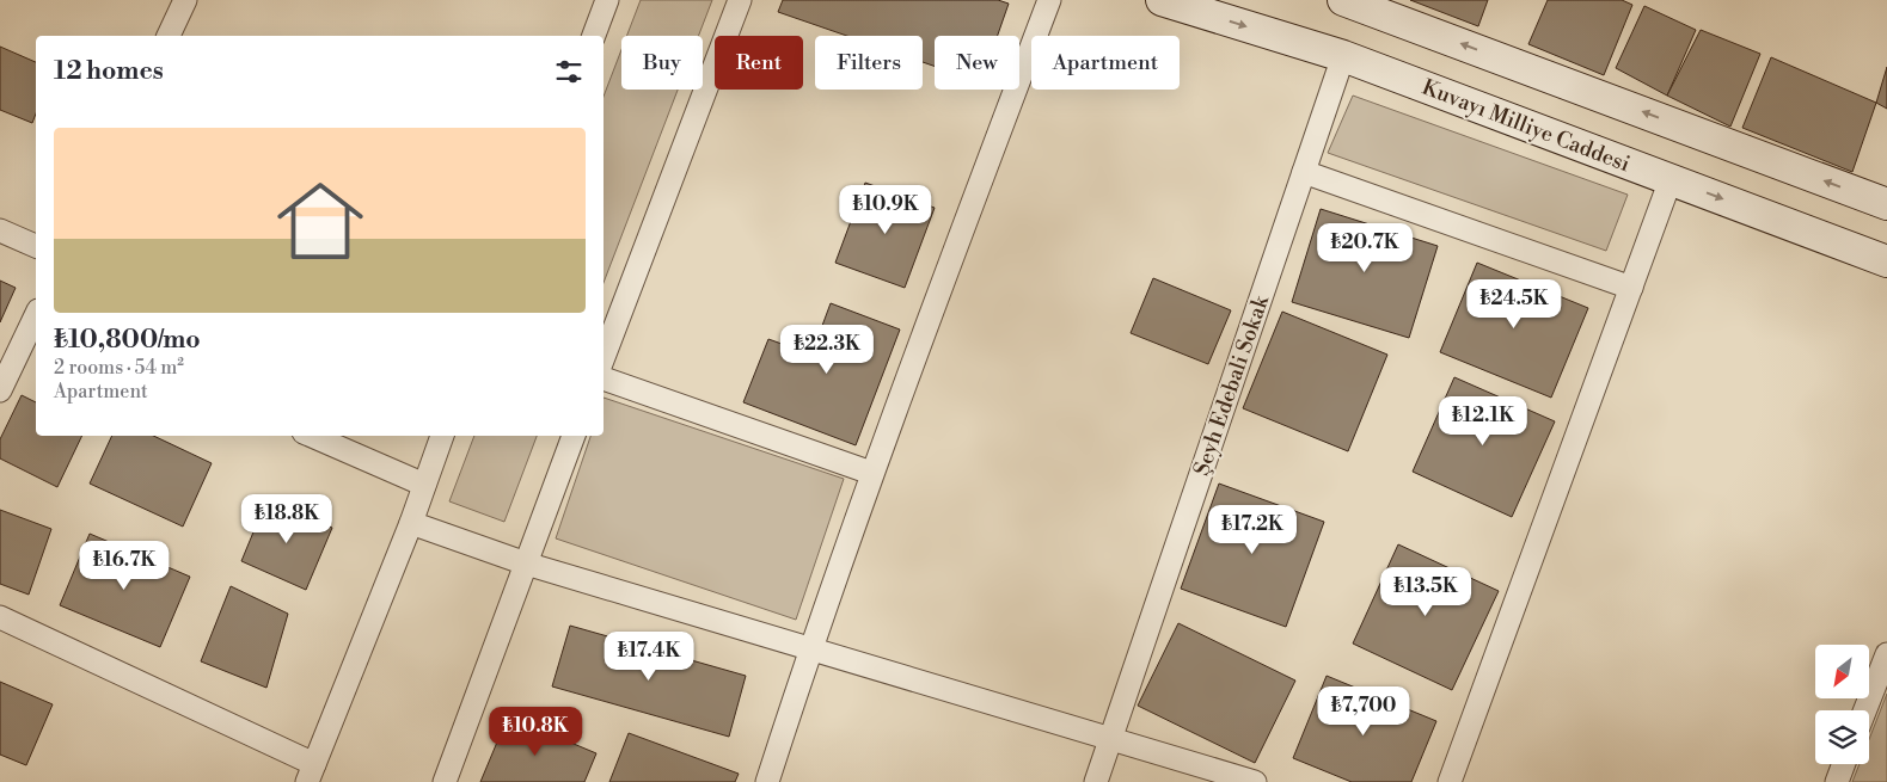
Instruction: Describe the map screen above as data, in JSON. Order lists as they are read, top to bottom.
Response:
{
  "streets": {
    "main road": ["Kuvayı Milliye Caddesi"],
    "street": ["Şeyh Edebali Sokak"]
  },
  "crossings": [
    ["Kuvayı Milliye Caddesi", "Şeyh Edebali Sokak"]
  ],
  "north": "bottom left",
  "page": {
    "chip": [
      "Buy",
      "Rent",
      "Filters",
      "New",
      "Apartment"
    ],
    "heading": "12 homes",
    "list": [
      {
        "name": "₺10,800/mo",
        "note": "2 rooms · 54 m² · Apartment"
      }
    ],
    "price": [
      "₺10.9K",
      "₺20.7K",
      "₺24.5K",
      "₺22.3K",
      "₺12.1K",
      "₺18.8K",
      "₺17.2K",
      "₺16.7K",
      "₺13.5K",
      "₺17.4K",
      "₺7,700",
      "₺10.8K"
    ]
  }
}
